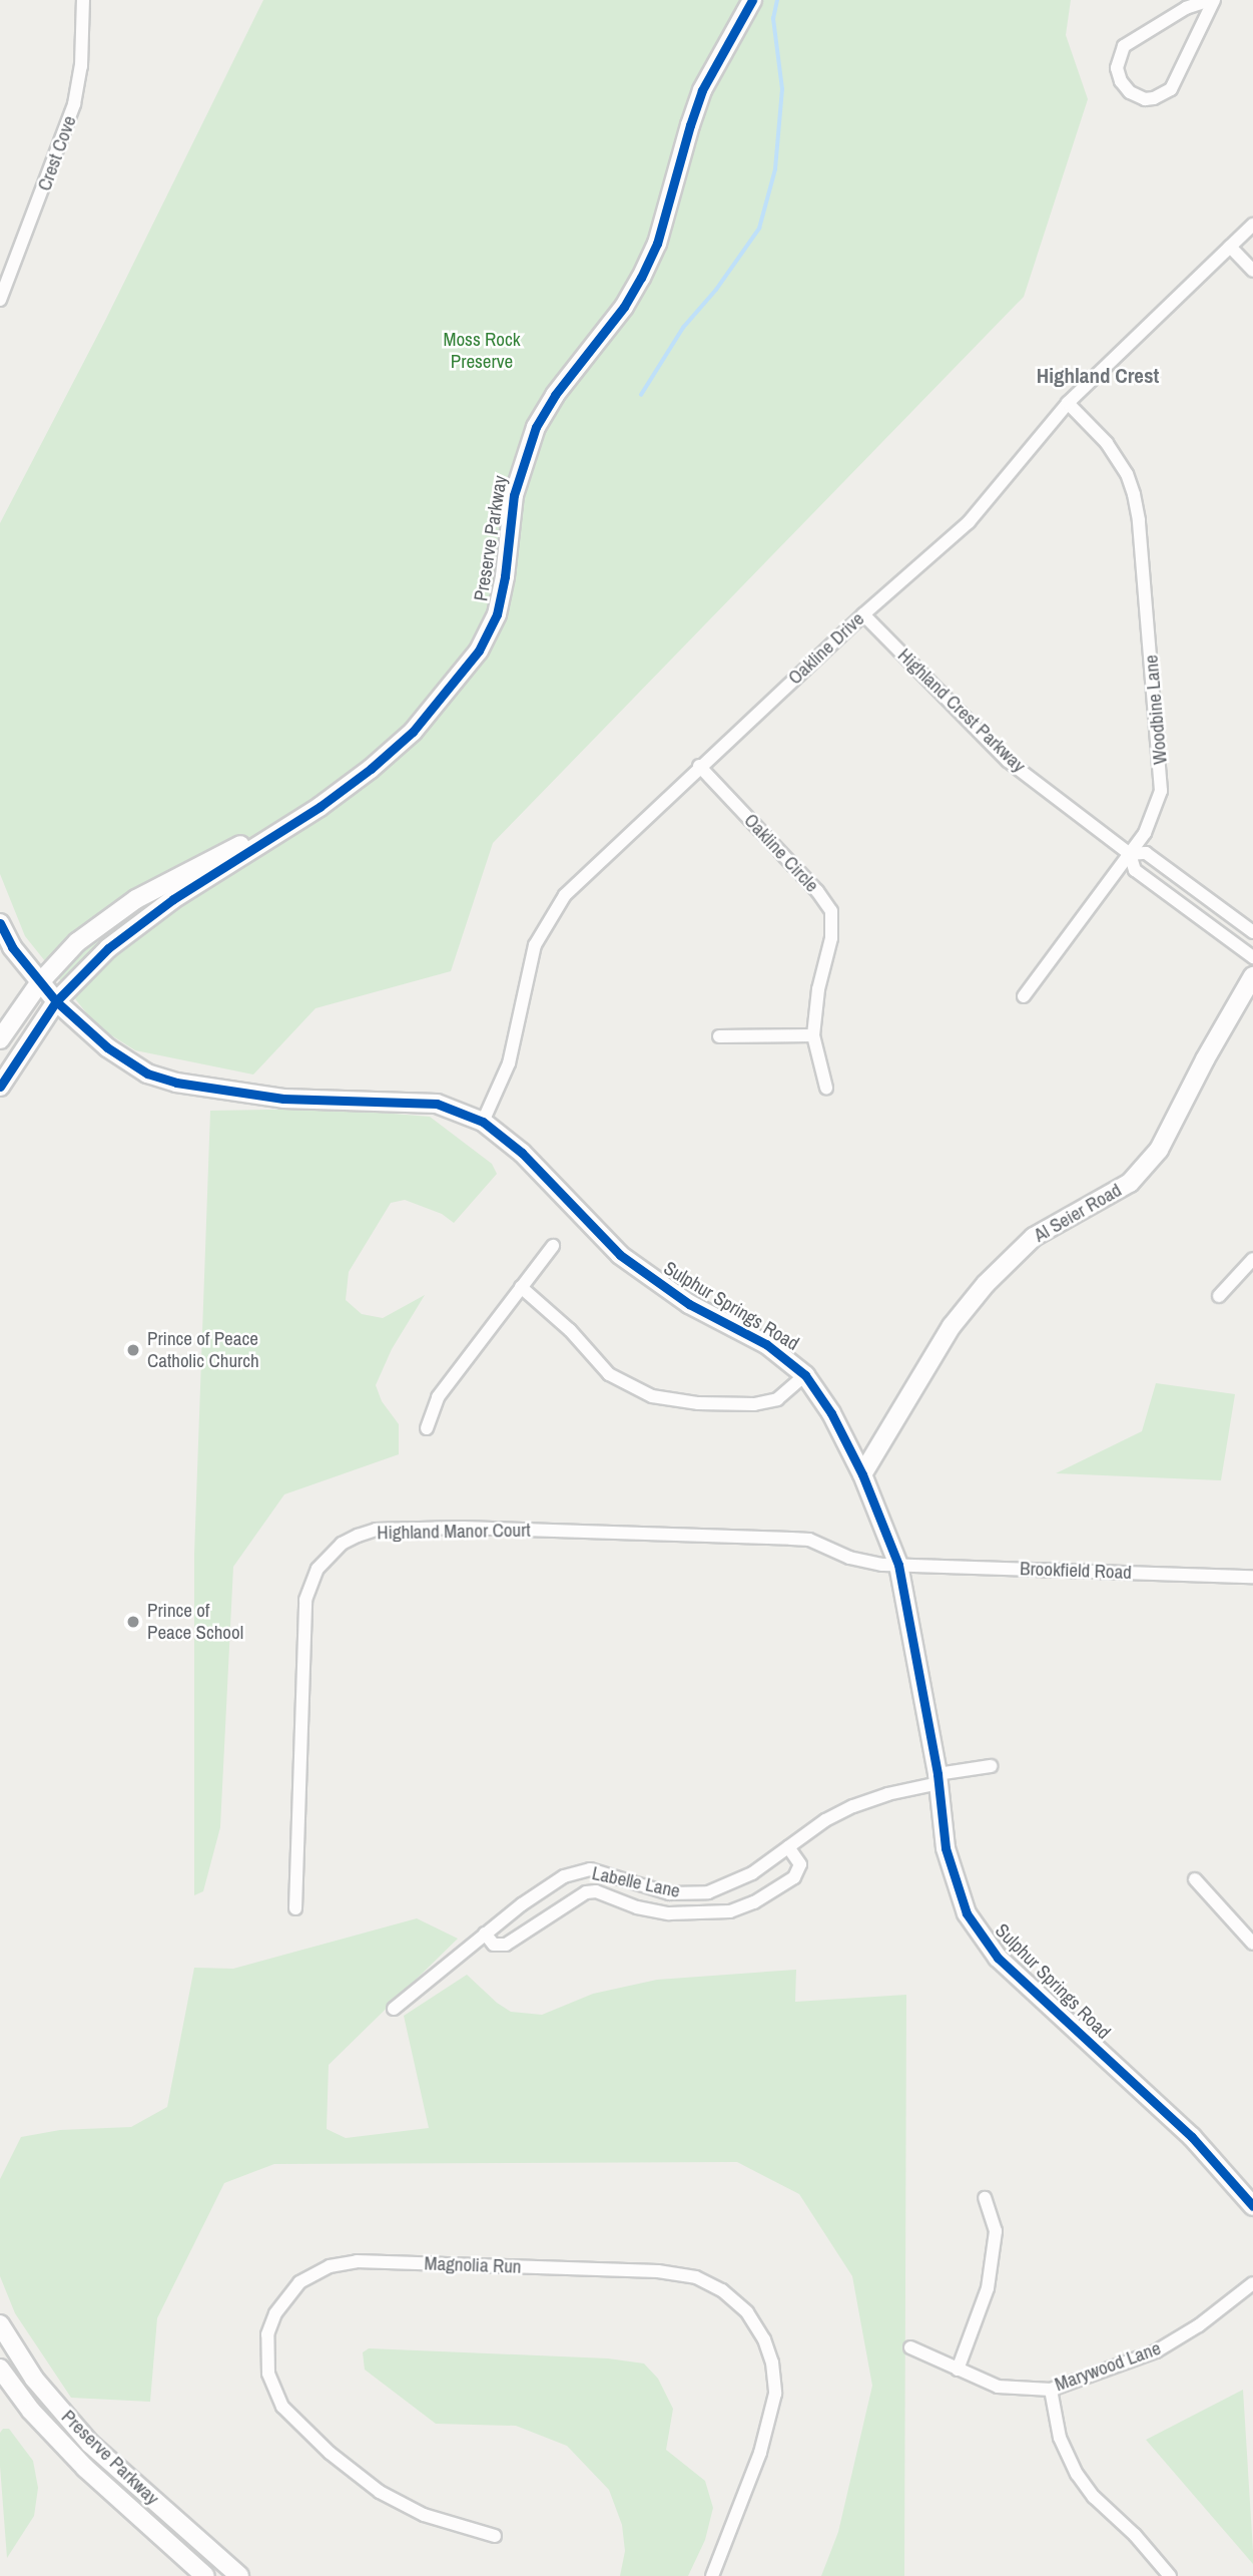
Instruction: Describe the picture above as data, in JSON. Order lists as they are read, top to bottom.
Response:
{
  "streets": {
    "street": [
      "Crest Cove",
      "Preserve Parkway",
      "Oakline Drive",
      "Woodbine Lane",
      "Highland Crest Parkway",
      "Oakline Circle",
      "Al Seier Road",
      "Sulphur Springs Road",
      "Highland Manor Court",
      "Brookfield Road",
      "Labelle Lane",
      "Magnolia Run",
      "Marywood Lane"
    ]
  },
  "crossings": [
    ["Preserve Parkway", "Sulphur Springs Road"],
    ["Oakline Drive", "Woodbine Lane"],
    ["Oakline Drive", "Highland Crest Parkway"],
    ["Oakline Drive", "Oakline Circle"],
    ["Oakline Drive", "Sulphur Springs Road"],
    ["Woodbine Lane", "Highland Crest Parkway"],
    ["Al Seier Road", "Sulphur Springs Road"],
    ["Sulphur Springs Road", "Highland Manor Court"],
    ["Sulphur Springs Road", "Brookfield Road"],
    ["Sulphur Springs Road", "Labelle Lane"],
    ["Highland Manor Court", "Brookfield Road"]
  ],
  "districts": ["Highland Crest"],
  "parks": ["Moss Rock Preserve"],
  "places": ["Prince of Peace Catholic Church", "Prince of Peace School"]
}
